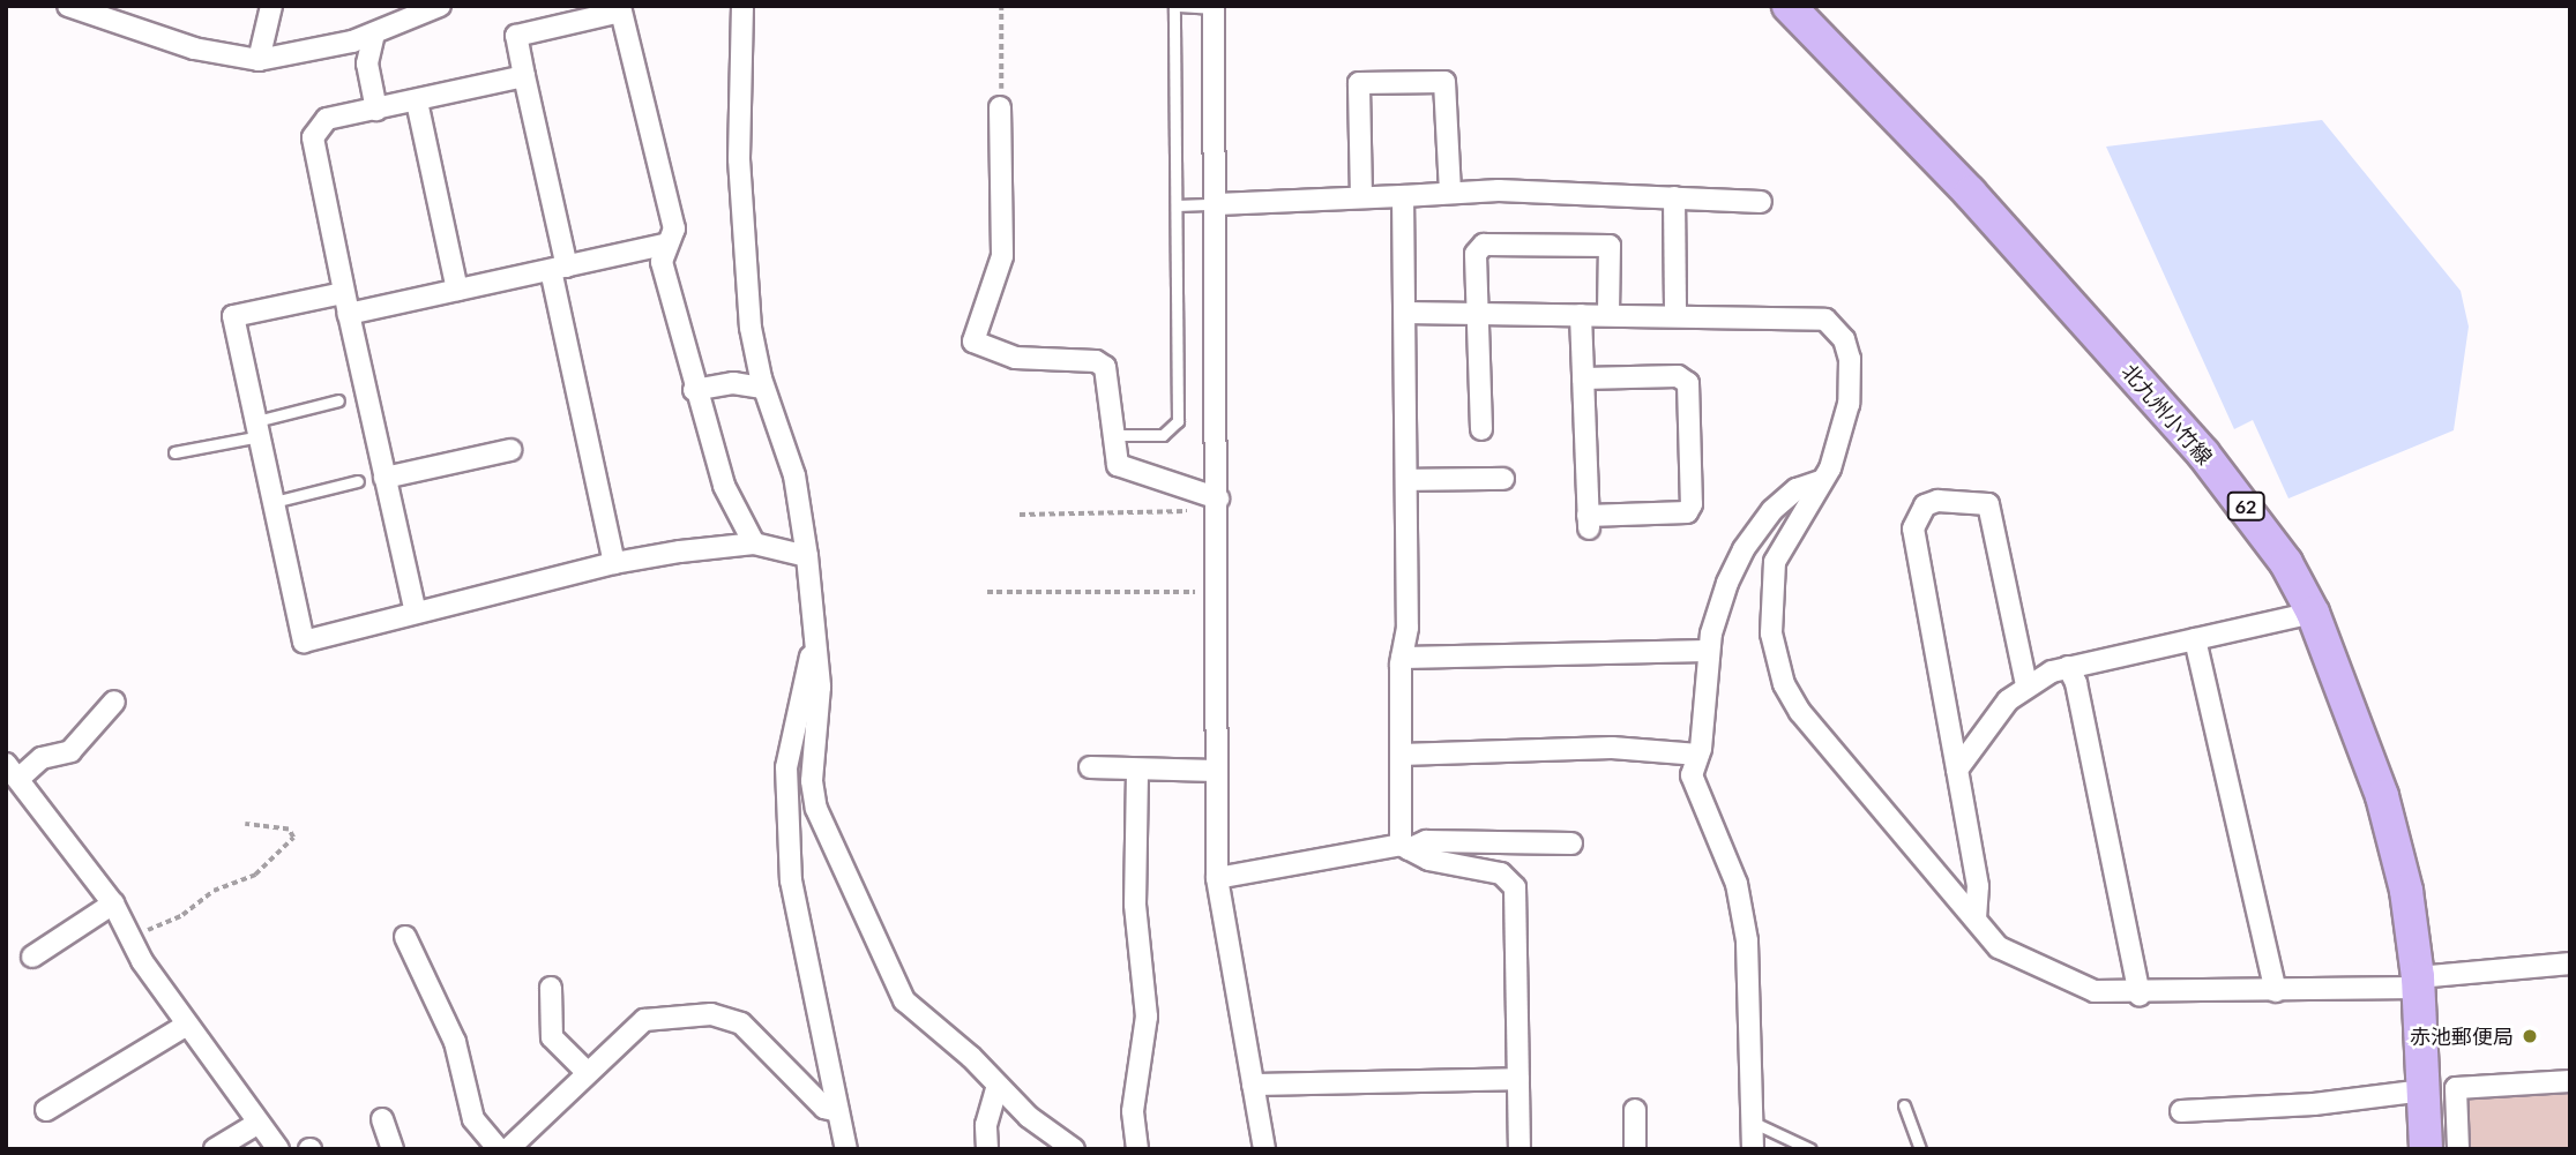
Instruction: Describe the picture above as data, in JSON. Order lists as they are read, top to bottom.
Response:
{
  "streets": {
    "main road": ["北九州小竹線", "62"]
  },
  "places": ["赤池郵便局"]
}
